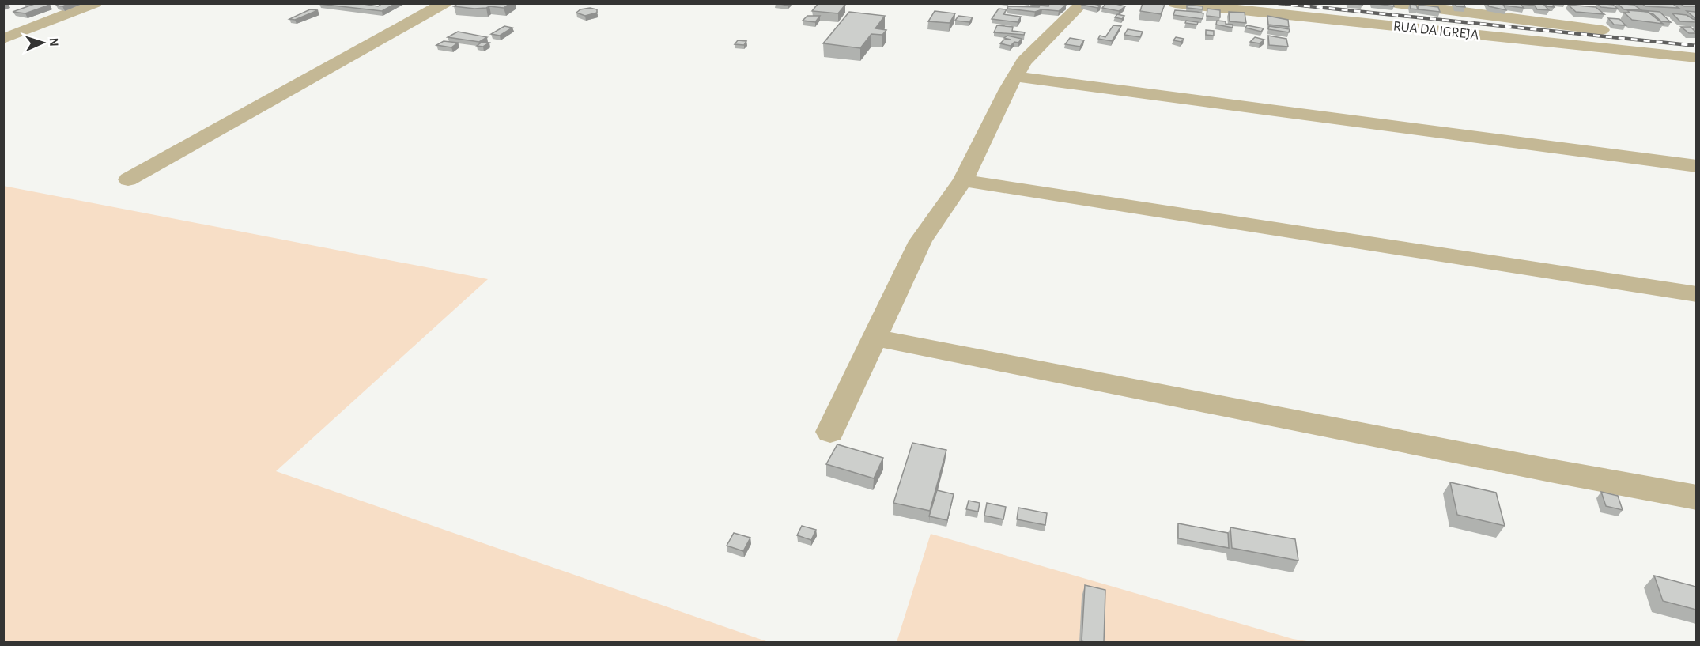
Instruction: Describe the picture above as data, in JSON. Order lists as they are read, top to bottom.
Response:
{
  "streets": {
    "street": ["RUA DA IGREJA"]
  },
  "north": "right"
}
